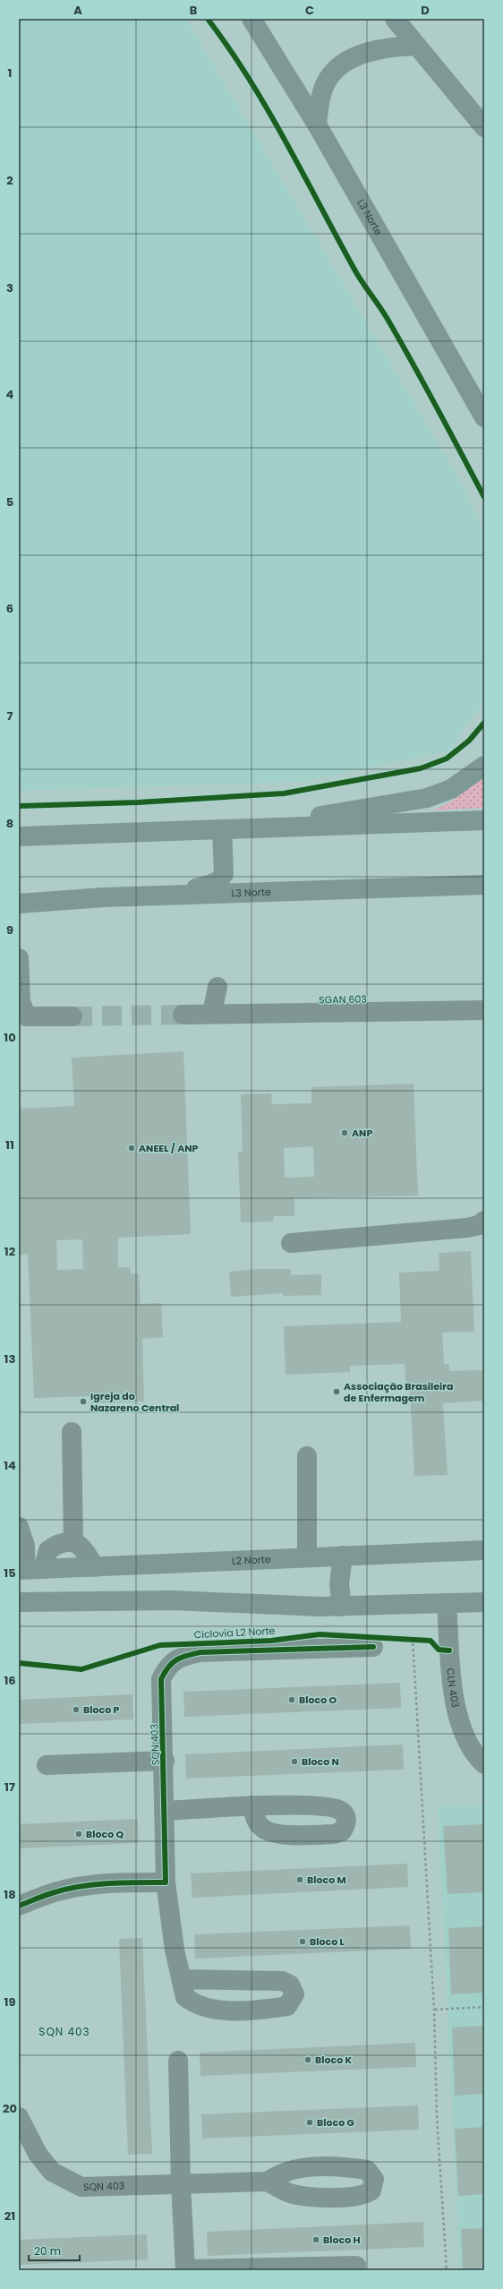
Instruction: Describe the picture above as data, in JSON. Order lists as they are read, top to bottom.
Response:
{
  "streets": {
    "main road": ["L3 Norte", "L2 Norte"],
    "street": ["SGAN 603", "CLN 403", "SQN 403"],
    "cycle path": ["Ciclovia L2 Norte"]
  },
  "districts": ["SQN 403"],
  "places": [
    "ANP",
    "ANEEL / ANP",
    "Associação Brasileira de Enfermagem",
    "Igreja do Nazareno Central",
    "Bloco O",
    "Bloco P",
    "Bloco N",
    "Bloco Q",
    "Bloco M",
    "Bloco L",
    "Bloco K",
    "Bloco G",
    "Bloco H"
  ],
  "scale_bar": "20 m",
  "grid": {
    "columns": [
      "A",
      "B",
      "C",
      "D"
    ],
    "rows": [
      "1",
      "2",
      "3",
      "4",
      "5",
      "6",
      "7",
      "8",
      "9",
      "10",
      "11",
      "12",
      "13",
      "14",
      "15",
      "16",
      "17",
      "18",
      "19",
      "20",
      "21"
    ]
  }
}
